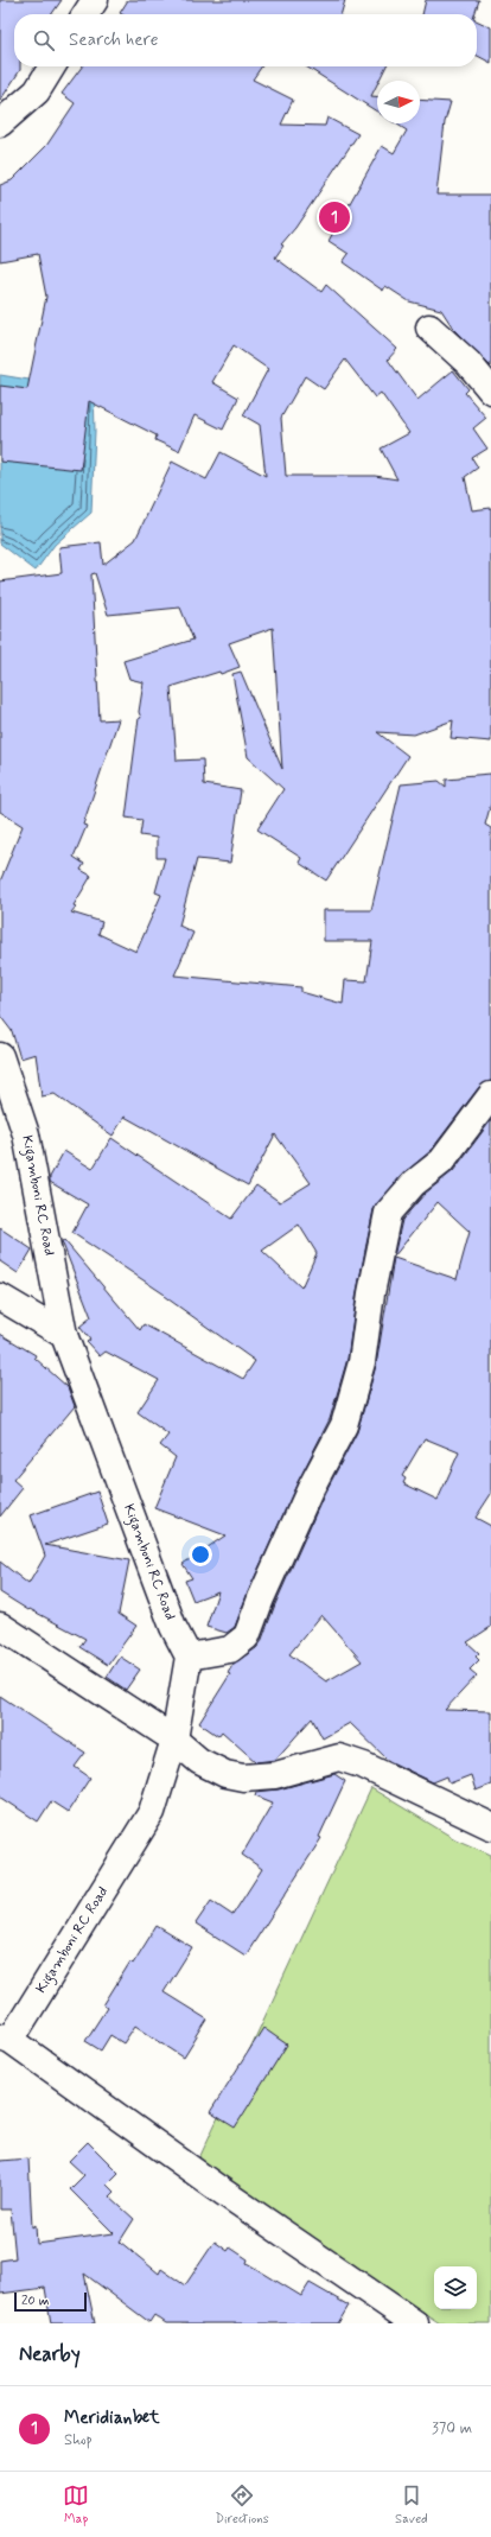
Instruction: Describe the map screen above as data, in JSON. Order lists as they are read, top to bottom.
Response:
{
  "streets": {
    "street": ["Kigamboni RC Road"]
  },
  "scale_bar": "20 m",
  "north": "right",
  "page": {
    "search": "Search here",
    "pins": "1",
    "scale": "20 m",
    "heading": "Nearby",
    "list": [
      {
        "mark": "1",
        "name": "Meridianbet",
        "note": "Shop",
        "value": "370 m"
      }
    ],
    "nav": ["Map", "Directions", "Saved"]
  }
}
